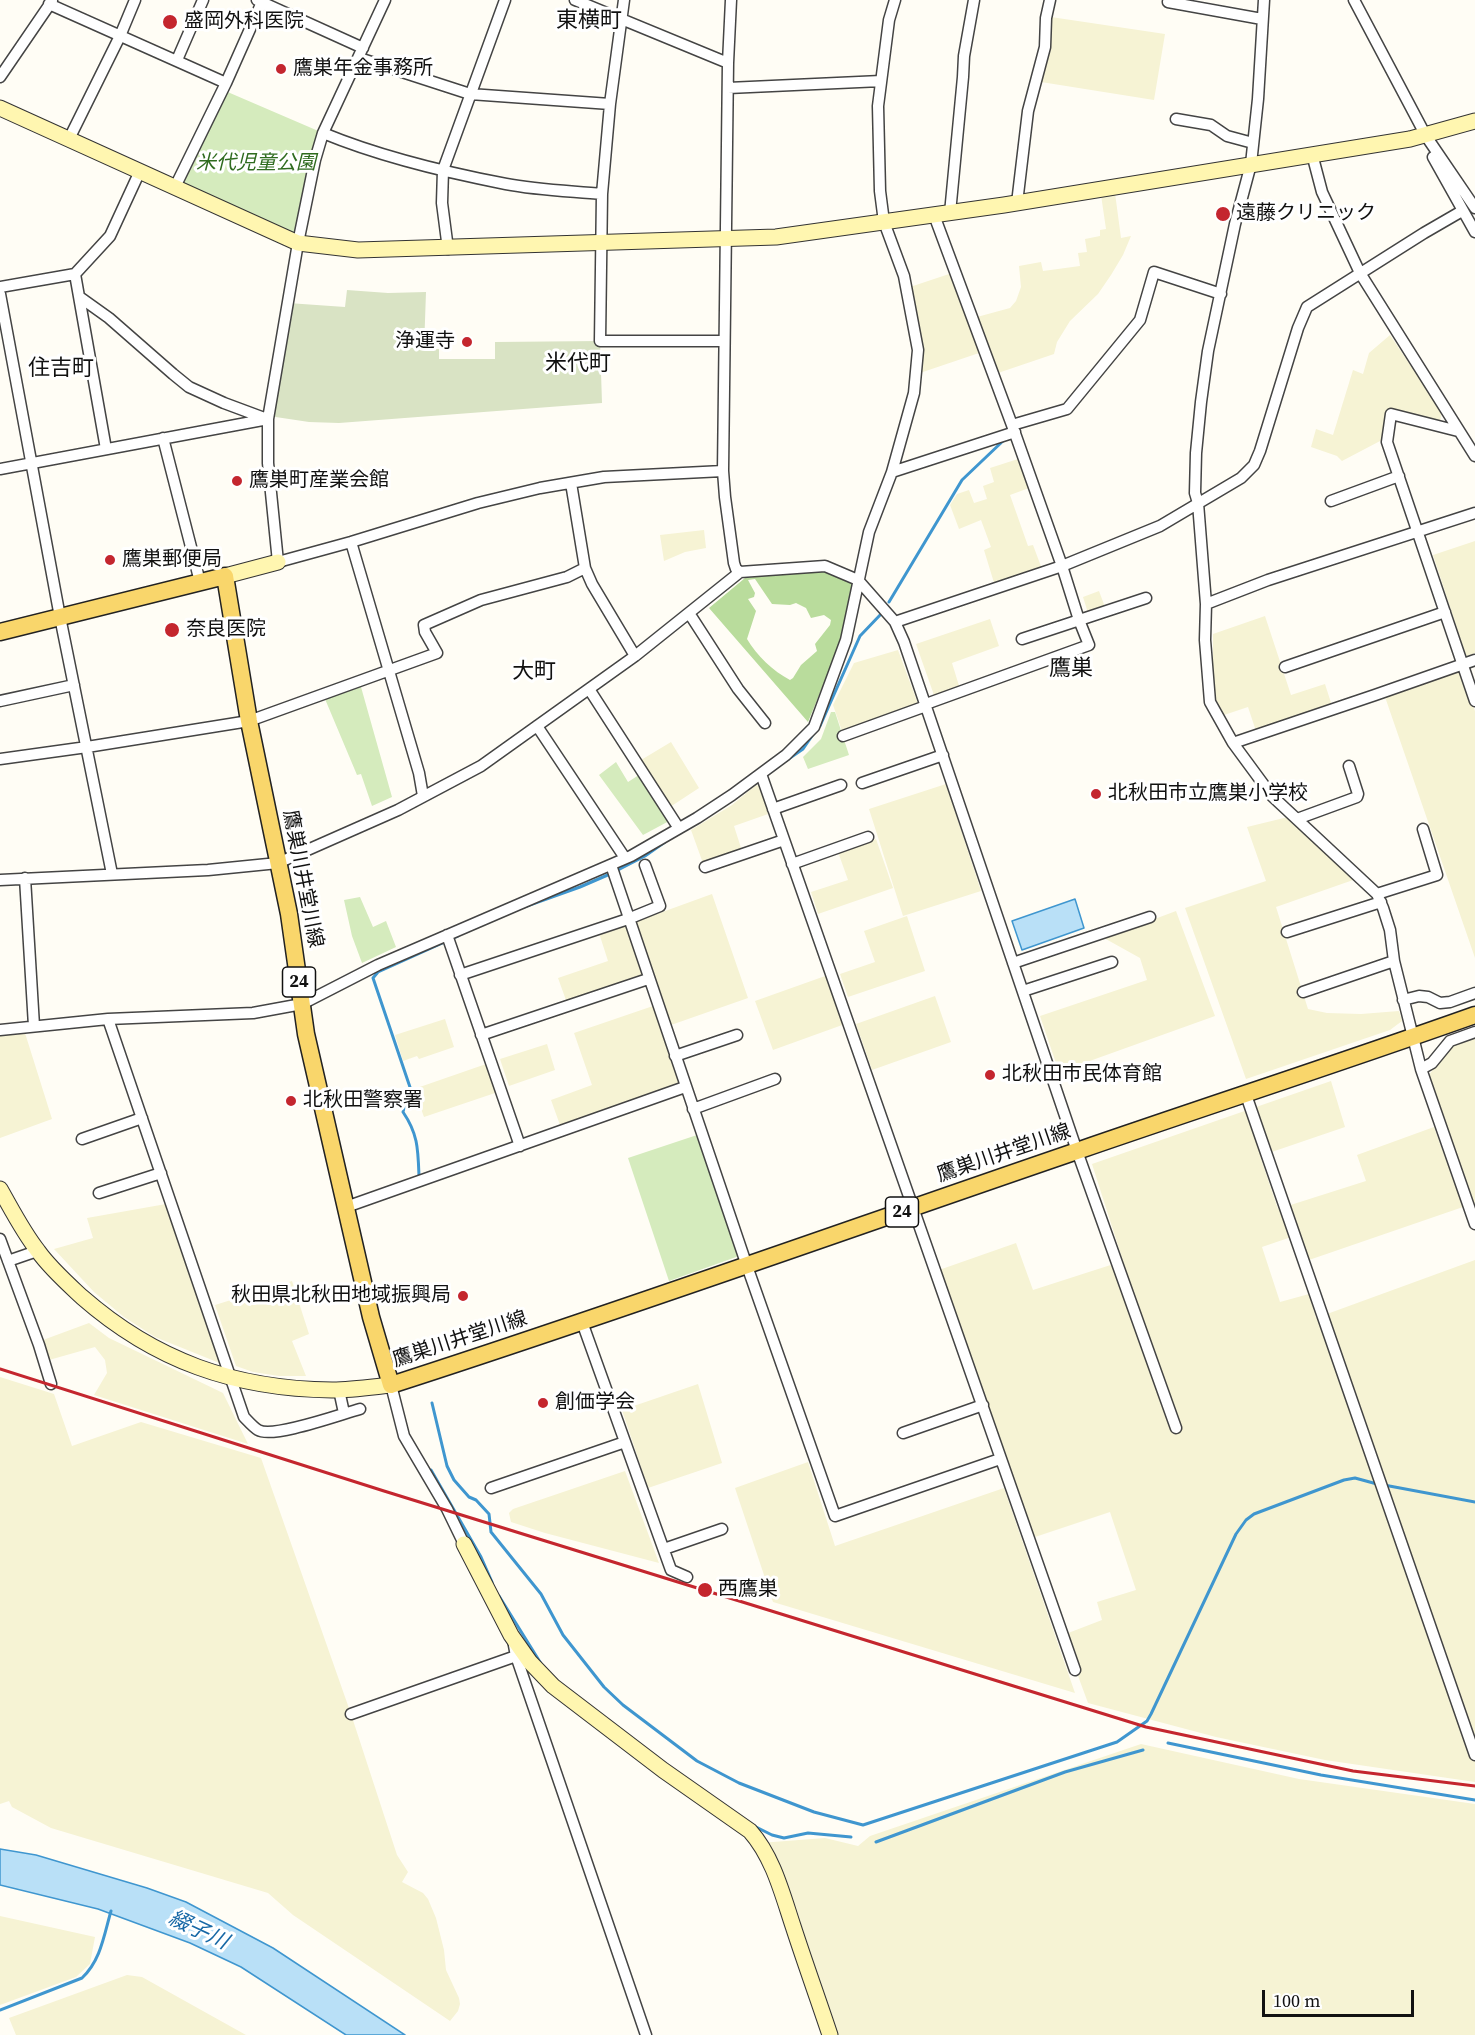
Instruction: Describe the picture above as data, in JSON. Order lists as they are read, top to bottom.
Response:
{
  "streets": {
    "main road": ["鷹巣川井堂川線", "24"]
  },
  "districts": [
    "東横町",
    "米代町",
    "住吉町",
    "鷹巣",
    "大町"
  ],
  "water": ["綴子川"],
  "parks": ["米代児童公園"],
  "places": [
    "盛岡外科医院",
    "鷹巣年金事務所",
    "遠藤クリニック",
    "浄運寺",
    "鷹巣町産業会館",
    "鷹巣郵便局",
    "奈良医院",
    "北秋田市立鷹巣小学校",
    "北秋田市民体育館",
    "北秋田警察署",
    "秋田県北秋田地域振興局",
    "創価学会",
    "西鷹巣"
  ],
  "scale_bar": "100 m"
}
